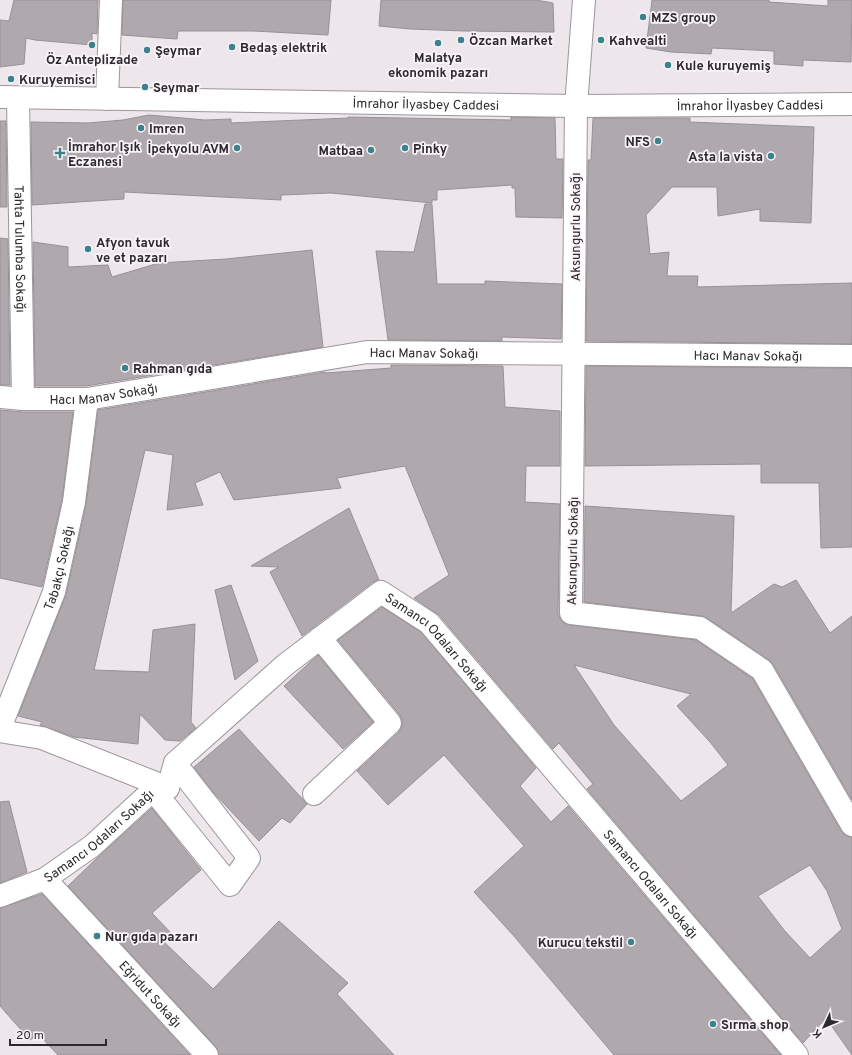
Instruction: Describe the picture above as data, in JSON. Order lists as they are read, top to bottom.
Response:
{
  "streets": {
    "street": [
      "İmrahor İlyasbey Caddesi",
      "Aksungurlu Sokağı",
      "Tahta Tulumba Sokağı",
      "Hacı Manav Sokağı",
      "Tabakçı Sokağı",
      "Samancı Odaları Sokağı",
      "Eğridut Sokağı"
    ]
  },
  "crossings": [
    ["İmrahor İlyasbey Caddesi", "Aksungurlu Sokağı"],
    ["İmrahor İlyasbey Caddesi", "Tahta Tulumba Sokağı"],
    ["Aksungurlu Sokağı", "Hacı Manav Sokağı"],
    ["Tahta Tulumba Sokağı", "Hacı Manav Sokağı"],
    ["Hacı Manav Sokağı", "Tabakçı Sokağı"],
    ["Samancı Odaları Sokağı", "Eğridut Sokağı"]
  ],
  "places": {
    "other": [
      "MZS group",
      "Özcan Market",
      "Kahvealti",
      "Malatya ekonomik pazarı",
      "Öz Anteplizade",
      "Bedaş elektrik",
      "Şeymar",
      "Kule kuruyemiş",
      "Kuruyemisci",
      "Seymar",
      "Imren",
      "NFS",
      "İpekyolu AVM",
      "Pinky",
      "Matbaa",
      "Asta la vista",
      "Afyon tavuk ve et pazarı",
      "Rahman gıda",
      "Nur gıda pazarı",
      "Kurucu tekstil",
      "Sırma shop"
    ],
    "health": ["İmrahor Işık Eczanesi"]
  },
  "scale_bar": "20 m",
  "north": "bottom left"
}
